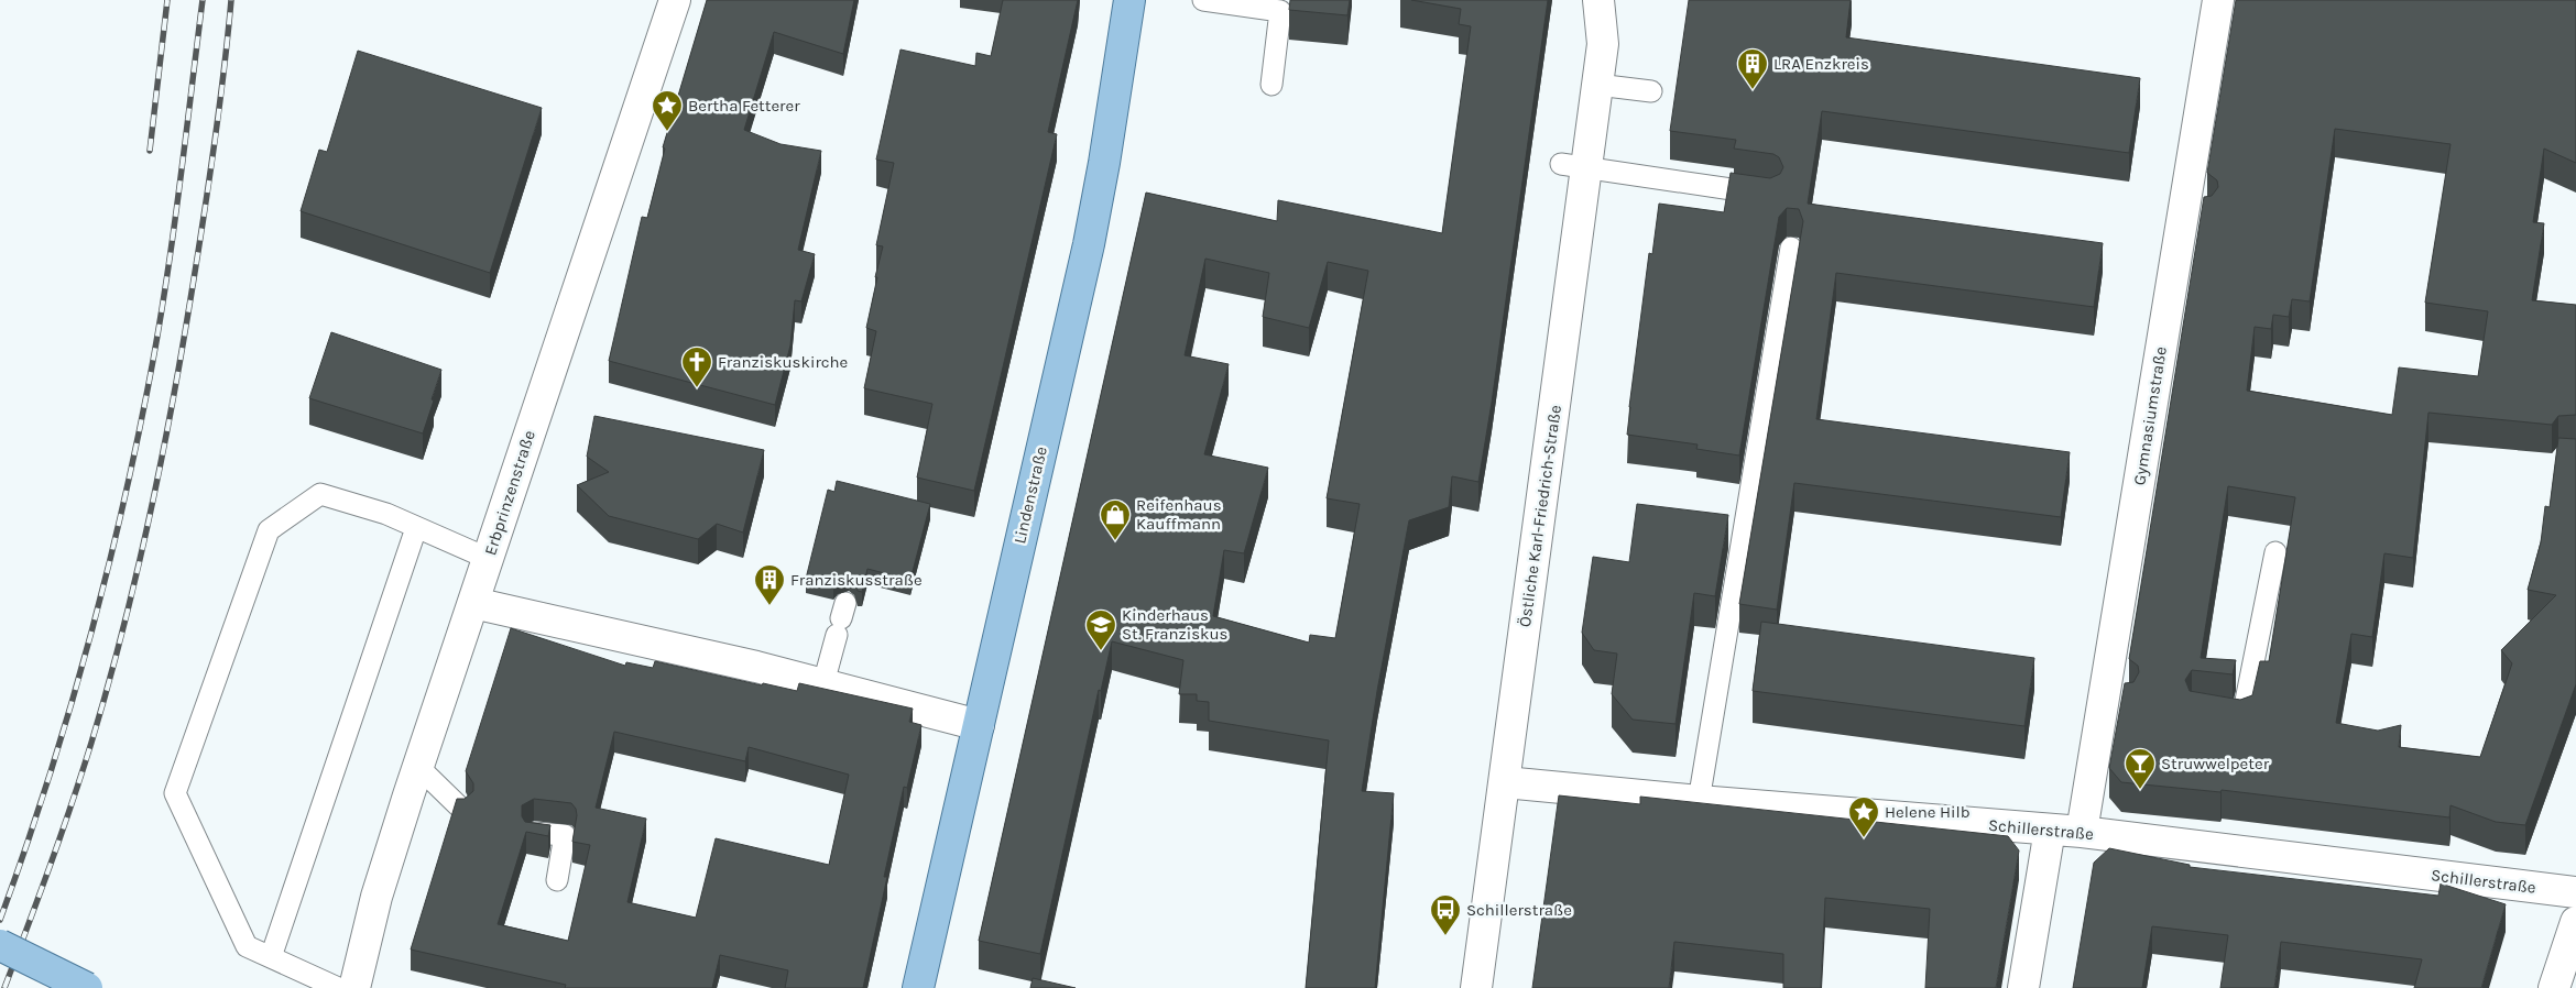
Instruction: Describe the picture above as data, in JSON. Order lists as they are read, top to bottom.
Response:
{
  "streets": {
    "main road": ["Lindenstraße"],
    "street": [
      "Gymnasiumstraße",
      "Erbprinzenstraße",
      "Östliche Karl-Friedrich-Straße",
      "Schillerstraße"
    ]
  },
  "crossings": [
    ["Gymnasiumstraße", "Schillerstraße"],
    ["Östliche Karl-Friedrich-Straße", "Schillerstraße"]
  ],
  "places": {
    "building": ["LRA Enzkreis", "Franziskusstraße"],
    "place": ["Bertha Fetterer", "Helene Hilb"],
    "church": ["Franziskuskirche"],
    "shop": ["Reifenhaus Kauffmann"],
    "school or university": ["Kinderhaus St. Franziskus"],
    "bar": ["Struwwelpeter"],
    "bus stop": ["Schillerstraße"]
  }
}
